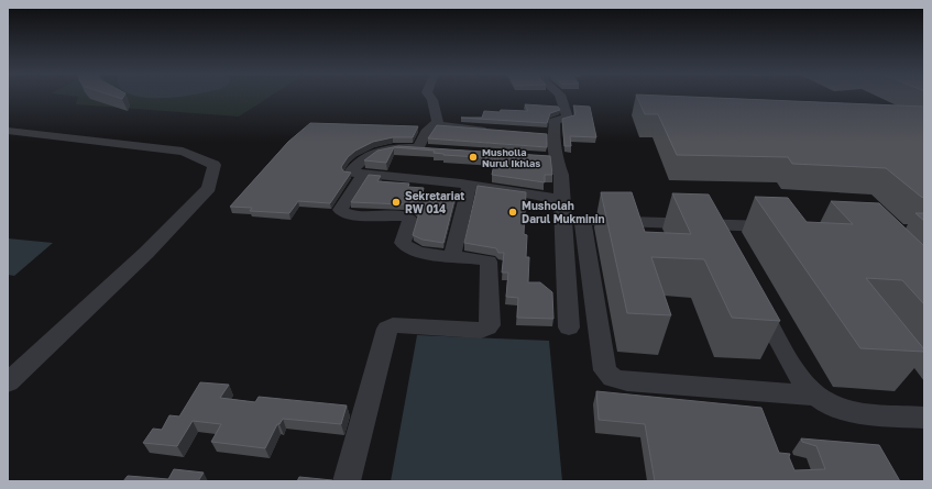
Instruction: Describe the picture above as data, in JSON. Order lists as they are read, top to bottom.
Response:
{
  "places": ["Musholla Nurul Ikhlas", "Sekretariat RW 014", "Musholah Darul Mukminin"]
}
